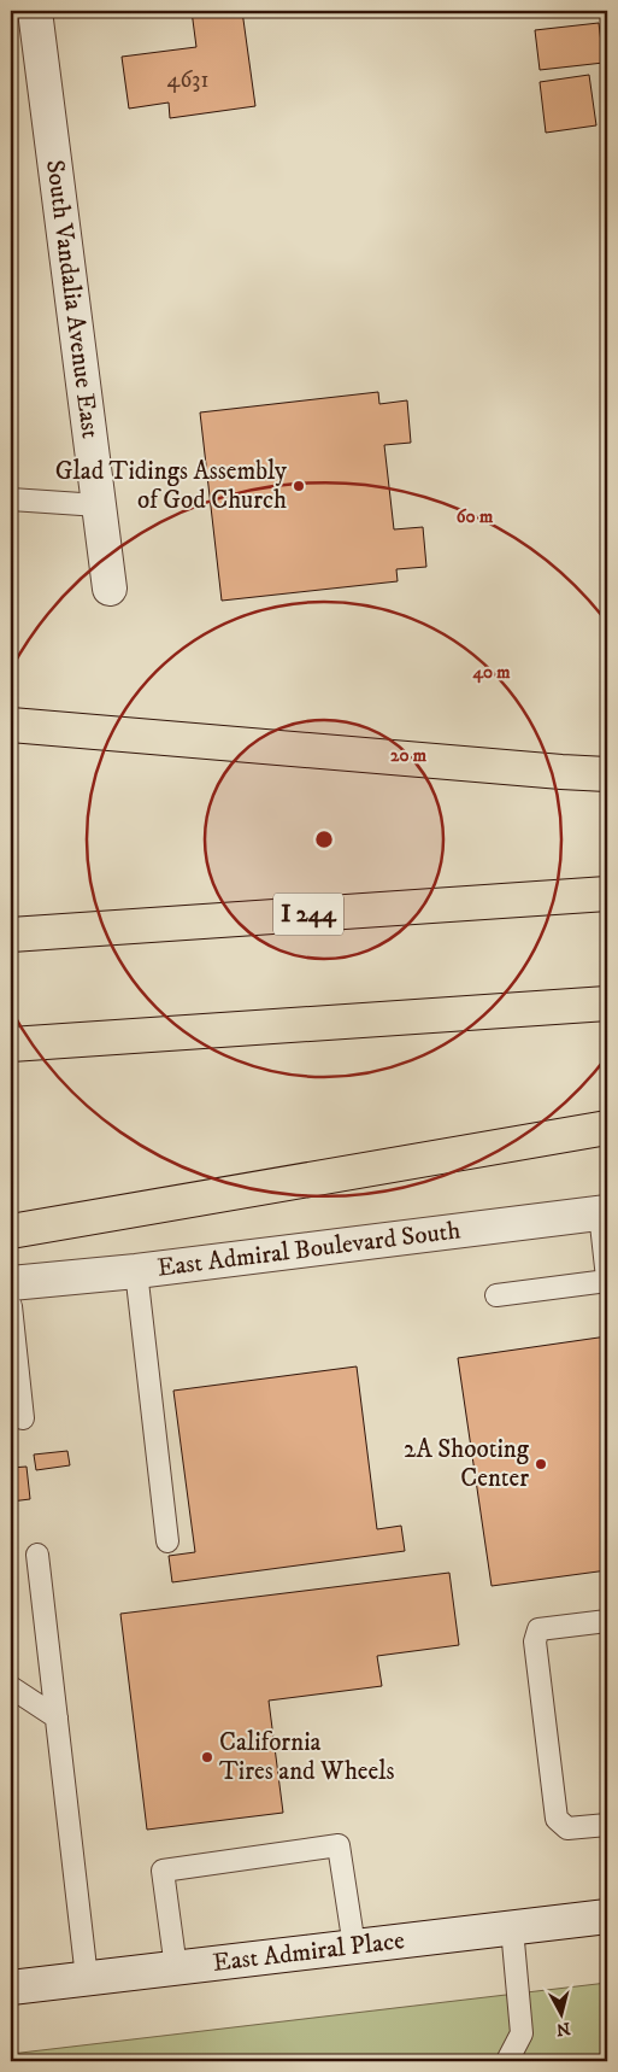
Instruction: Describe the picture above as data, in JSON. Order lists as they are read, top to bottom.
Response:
{
  "streets": {
    "highway": ["I 244"],
    "street": ["South Vandalia Avenue East", "East Admiral Boulevard South", "East Admiral Place"]
  },
  "places": ["Glad Tidings Assembly of God Church", "2A Shooting Center", "California Tires and Wheels"],
  "house_numbers": ["4631"],
  "north": "bottom",
  "rings": ["60 m", "40 m", "20 m"]
}
